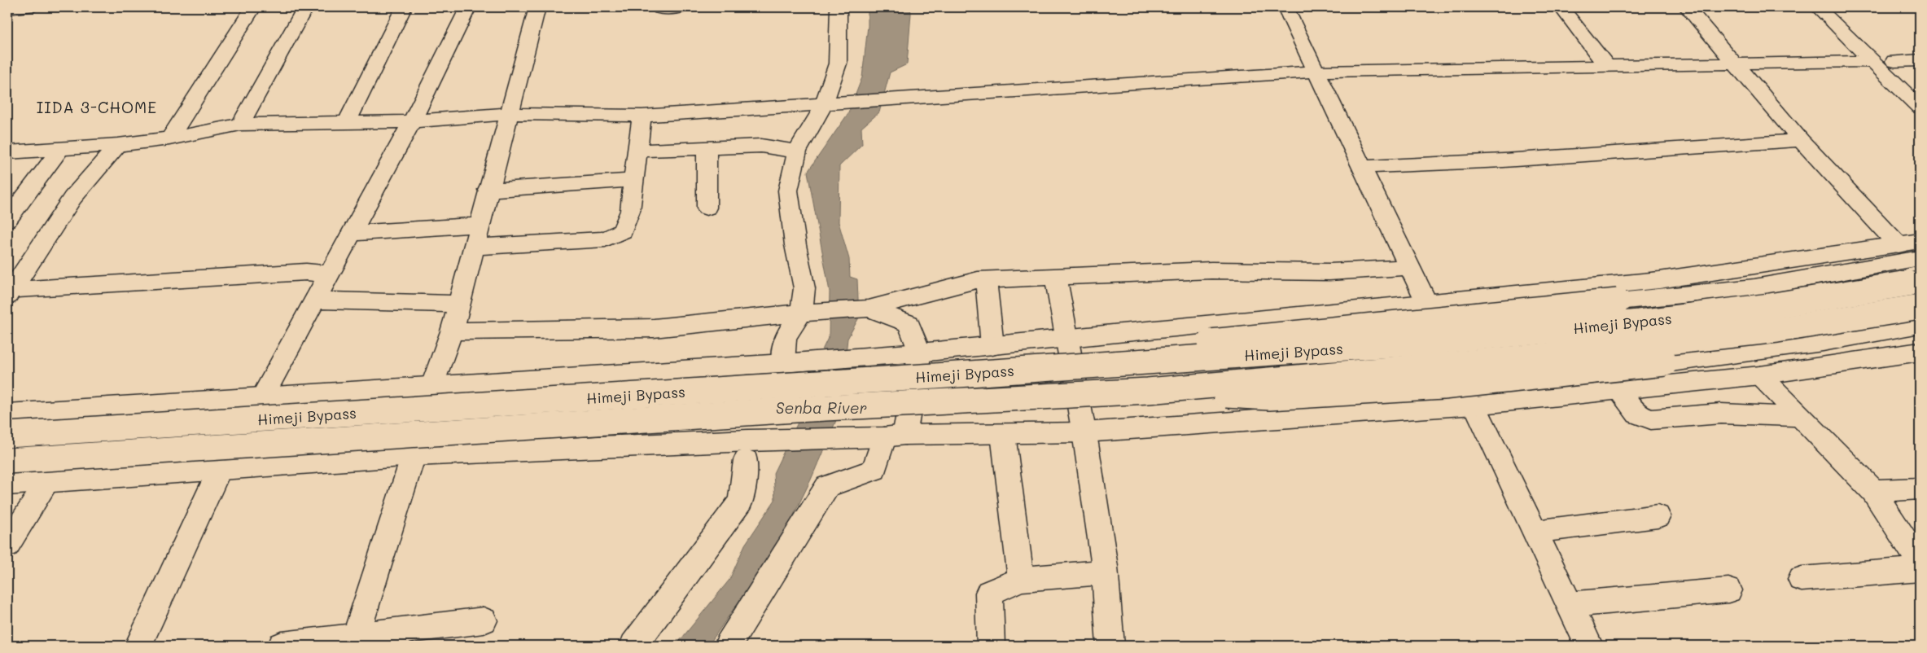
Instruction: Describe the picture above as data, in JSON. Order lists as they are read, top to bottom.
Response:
{
  "streets": {
    "main road": ["Himeji Bypass"]
  },
  "districts": ["IIDA 3-CHOME"],
  "water": ["Senba River"]
}
